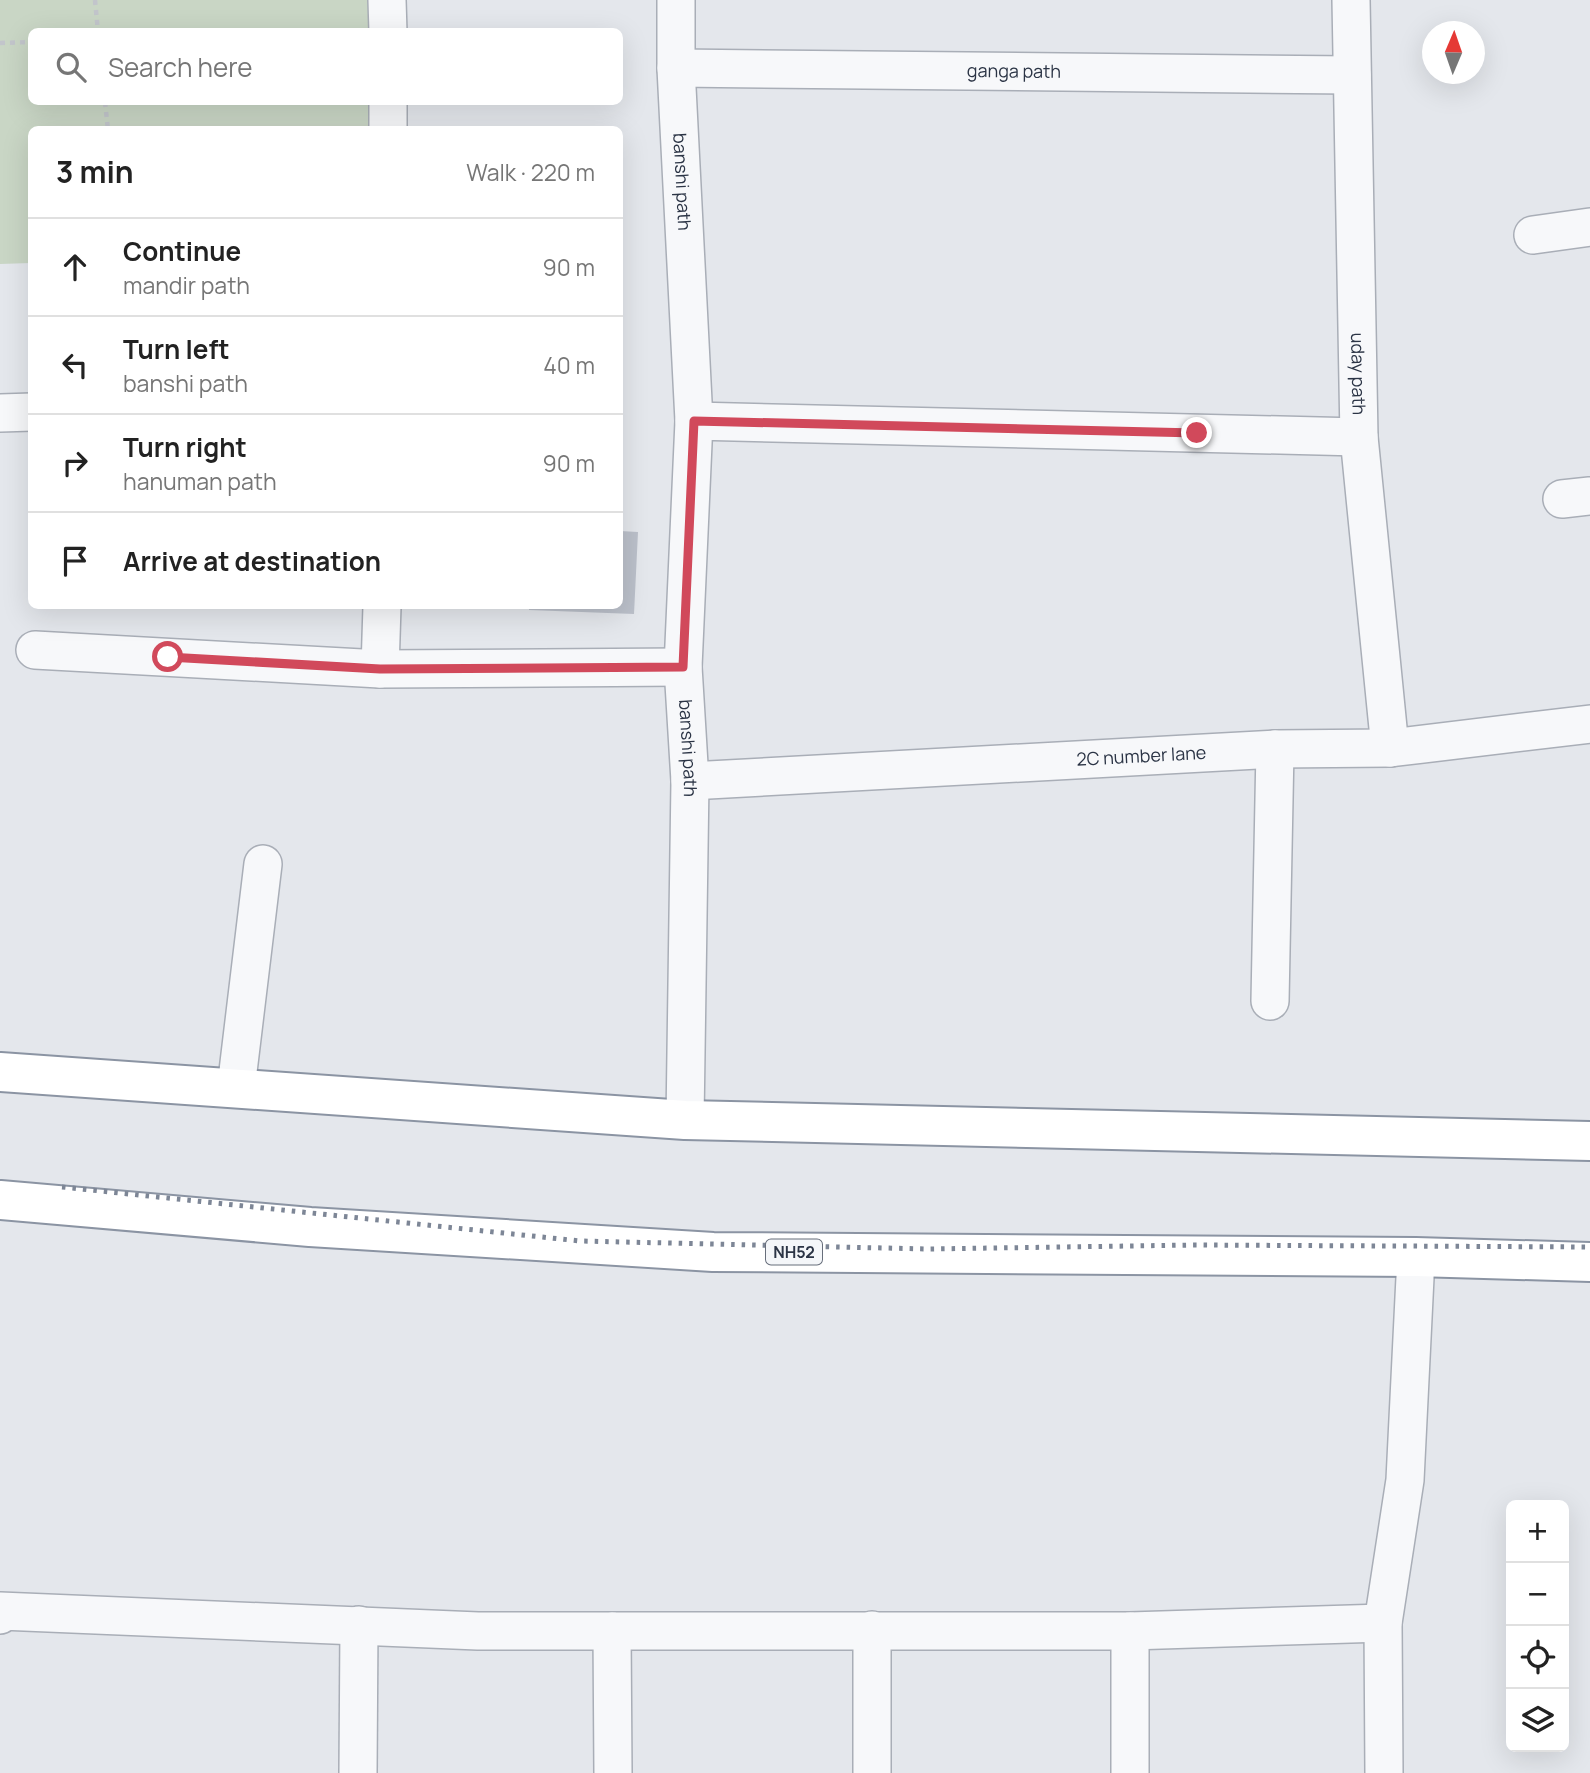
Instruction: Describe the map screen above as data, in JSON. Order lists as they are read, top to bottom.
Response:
{
  "streets": {
    "highway": ["NH52"],
    "street": [
      "ganga path",
      "banshi path",
      "uday path",
      "2C number lane"
    ]
  },
  "crossings": [
    ["ganga path", "banshi path"],
    ["ganga path", "uday path"],
    ["banshi path", "2C number lane"],
    ["uday path", "2C number lane"]
  ],
  "north": "top",
  "page": {
    "search": "Search here",
    "heading": ["3 min", "Walk · 220 m"],
    "list": [
      ["Continue", "mandir path", "90 m"],
      ["Turn left", "banshi path", "40 m"],
      ["Turn right", "hanuman path", "90 m"],
      "Arrive at destination"
    ],
    "map_buttons": ["+", "−"]
  }
}
